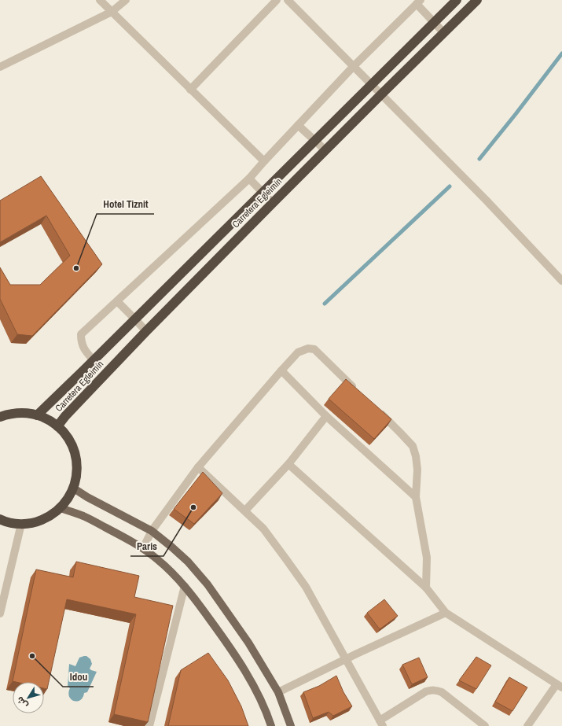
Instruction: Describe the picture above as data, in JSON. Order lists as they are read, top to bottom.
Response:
{
  "streets": {
    "highway": ["Carretera Egleimín"]
  },
  "places": ["Hotel Tiznit", "Paris", "Idou"],
  "north": "bottom left"
}
